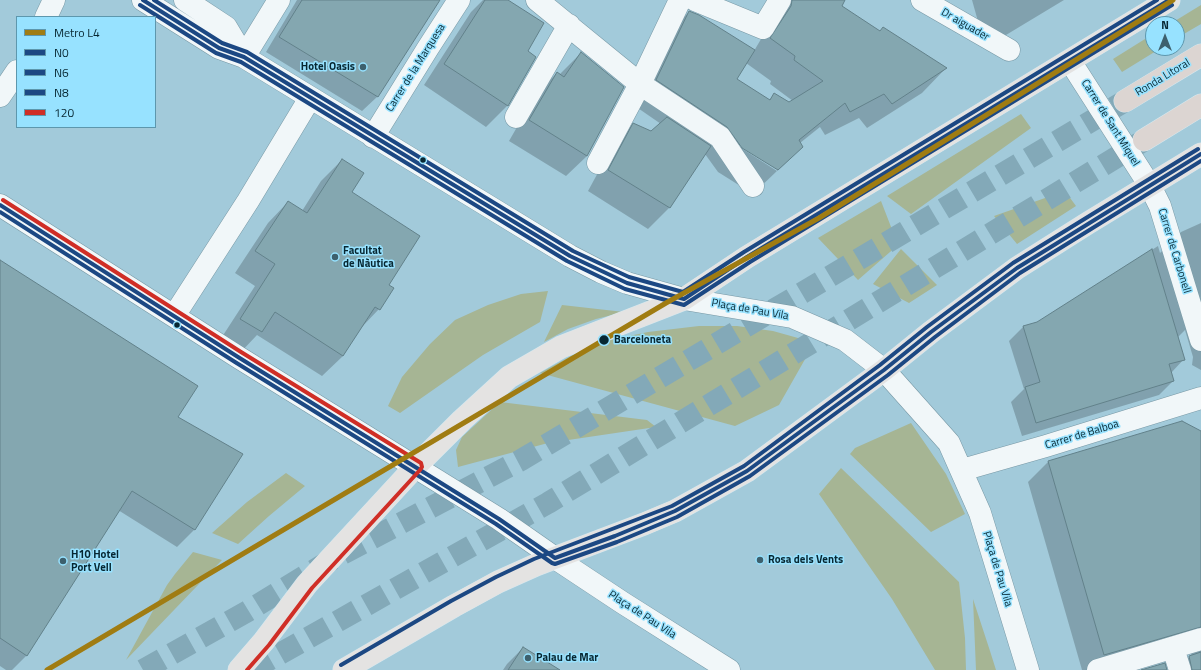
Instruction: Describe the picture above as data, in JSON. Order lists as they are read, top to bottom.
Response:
{
  "streets": {
    "highway": ["Ronda Litoral"],
    "street": [
      "Dr aiguader",
      "Carrer de la Marquesa",
      "Carrer de Sant Miquel",
      "Carrer de Carbonell",
      "Plaça de Pau Vila",
      "Carrer de Balboa"
    ]
  },
  "crossings": [
    ["Carrer de la Marquesa", "Plaça de Pau Vila"],
    ["Carrer de Sant Miquel", "Carrer de Carbonell"],
    ["Plaça de Pau Vila", "Carrer de Balboa"]
  ],
  "places": [
    "Hotel Oasis",
    "Facultat de Nàutica",
    "Barceloneta",
    "Rosa dels Vents",
    "H10 Hotel Port Vell",
    "Palau de Mar"
  ],
  "lines": [
    "metro line L4",
    "transit line N0",
    "transit line N8",
    "transit line N6",
    "transit line 120"
  ],
  "legend": [
    "Metro L4",
    "N0",
    "N6",
    "N8",
    "120"
  ],
  "north": "top"
}
